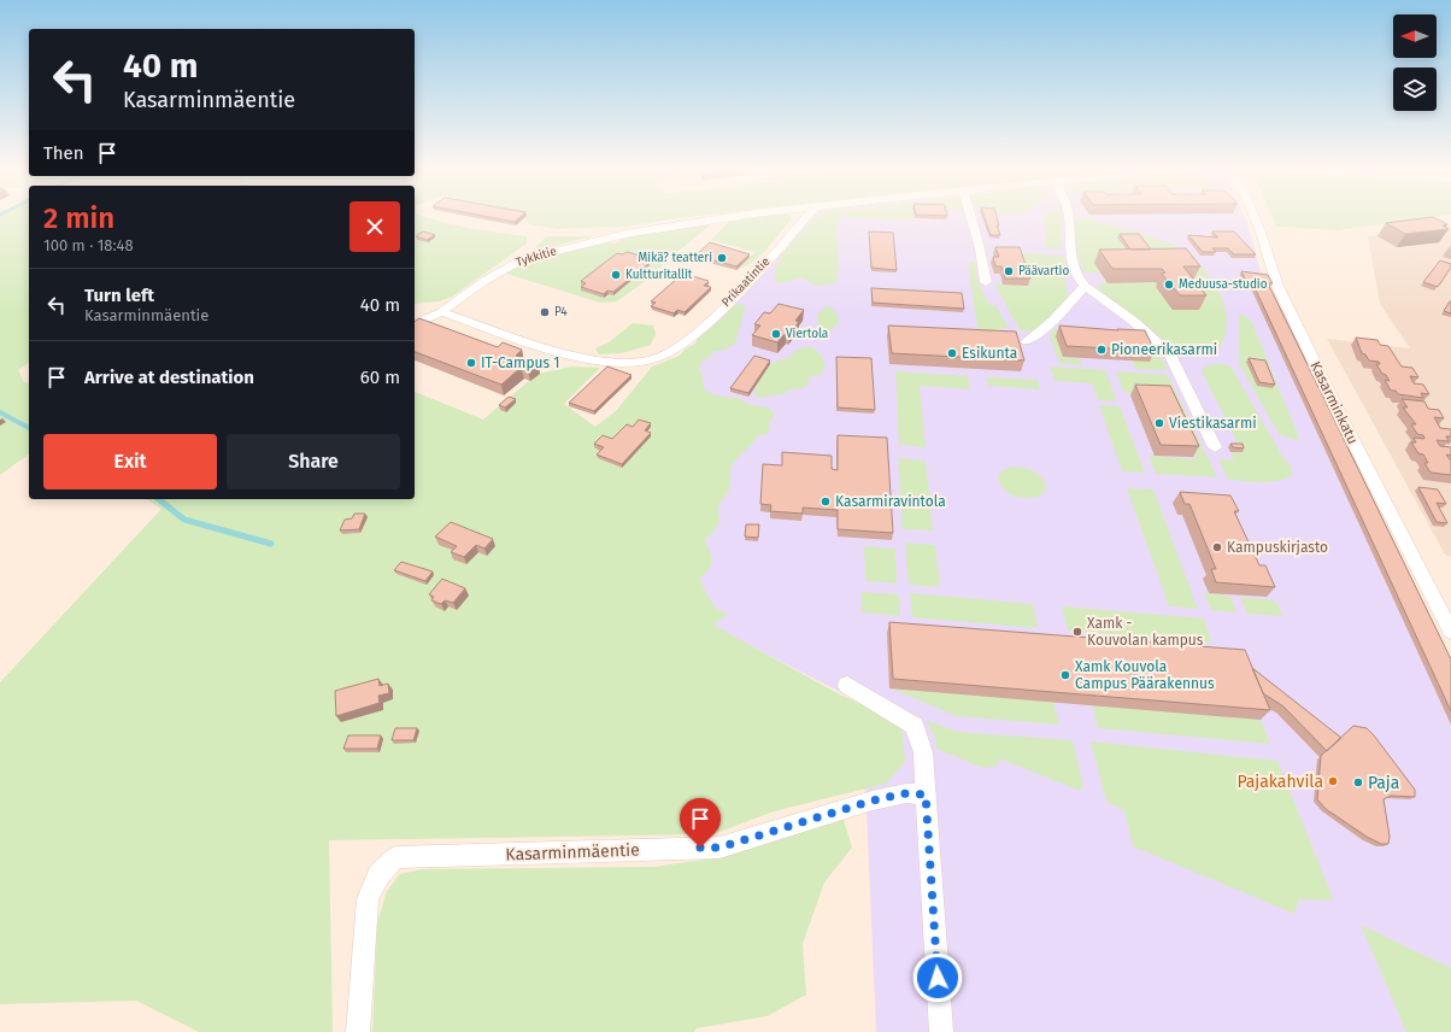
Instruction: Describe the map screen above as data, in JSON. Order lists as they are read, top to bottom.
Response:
{
  "streets": {
    "street": [
      "Tykkitie",
      "Prikaatintie",
      "Kasarminkatu",
      "Kasarminmäentie"
    ]
  },
  "crossings": [
    ["Tykkitie", "Prikaatintie"]
  ],
  "places": [
    "Mikä? teatteri",
    "Päävartio",
    "Kultturitallit",
    "Meduusa-studio",
    "P4",
    "Viertola",
    "Pioneerikasarmi",
    "Esikunta",
    "IT-Campus 1",
    "Viestikasarmi",
    "Kasarmiravintola",
    "Kampuskirjasto",
    "Xamk - Kouvolan kampus",
    "Xamk Kouvola Campus Päärakennus",
    "Pajakahvila",
    "Paja"
  ],
  "north": "left",
  "page": {
    "turn": ["40 m", "Kasarminmäentie"],
    "then": "Then",
    "heading": ["2 min", "100 m · 18:48"],
    "list": [
      {
        "name": "Turn left",
        "note": "Kasarminmäentie",
        "value": "40 m"
      },
      {
        "name": "Arrive at destination",
        "value": "60 m"
      }
    ],
    "buttons": ["Exit", "Share"]
  }
}
